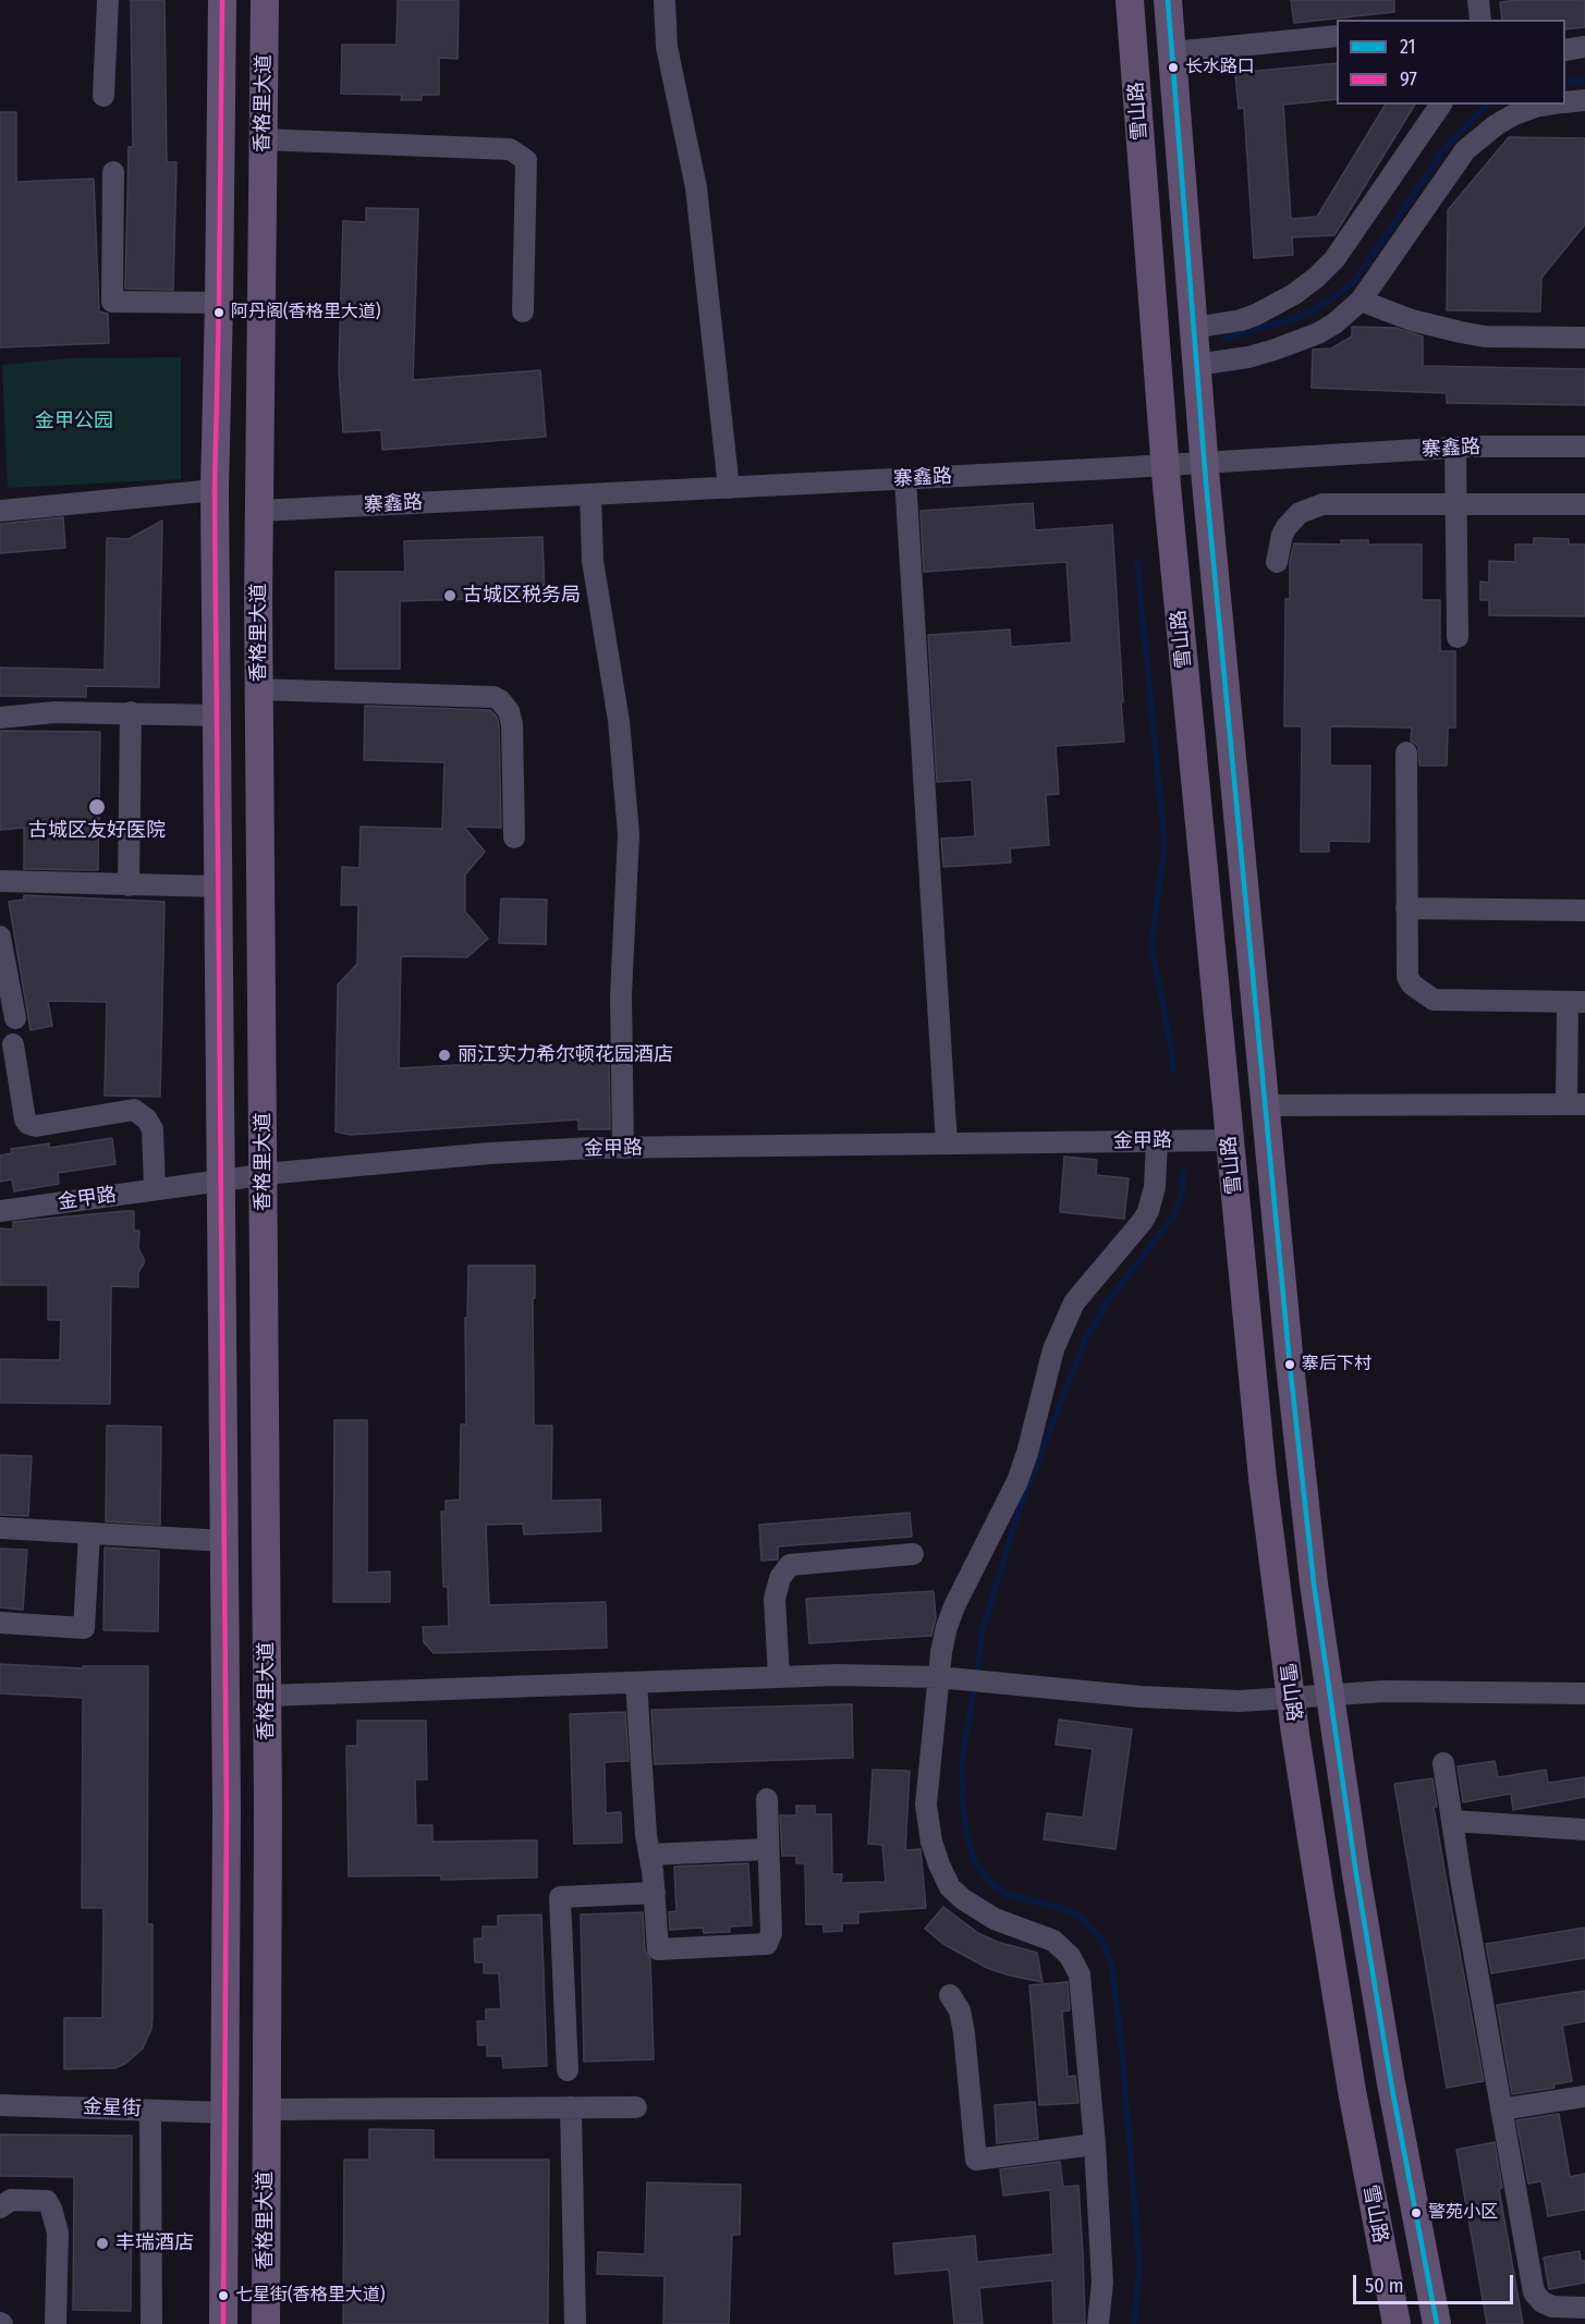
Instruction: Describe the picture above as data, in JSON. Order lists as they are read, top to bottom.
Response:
{
  "streets": {
    "main road": ["香格里大道", "雪山路"],
    "street": ["寨鑫路", "金甲路", "金星街"]
  },
  "crossings": [
    ["香格里大道", "寨鑫路"],
    ["香格里大道", "金甲路"],
    ["香格里大道", "金星街"],
    ["雪山路", "寨鑫路"],
    ["雪山路", "金甲路"]
  ],
  "parks": ["金甲公园"],
  "places": [
    "长水路口",
    "阿丹阁(香格里大道)",
    "古城区税务局",
    "古城区友好医院",
    "丽江实力希尔顿花园酒店",
    "寨后下村",
    "警苑小区",
    "丰瑞酒店",
    "七星街(香格里大道)"
  ],
  "lines": ["transit line 21", "transit line 97"],
  "legend": ["21", "97"],
  "scale_bar": "50 m"
}
